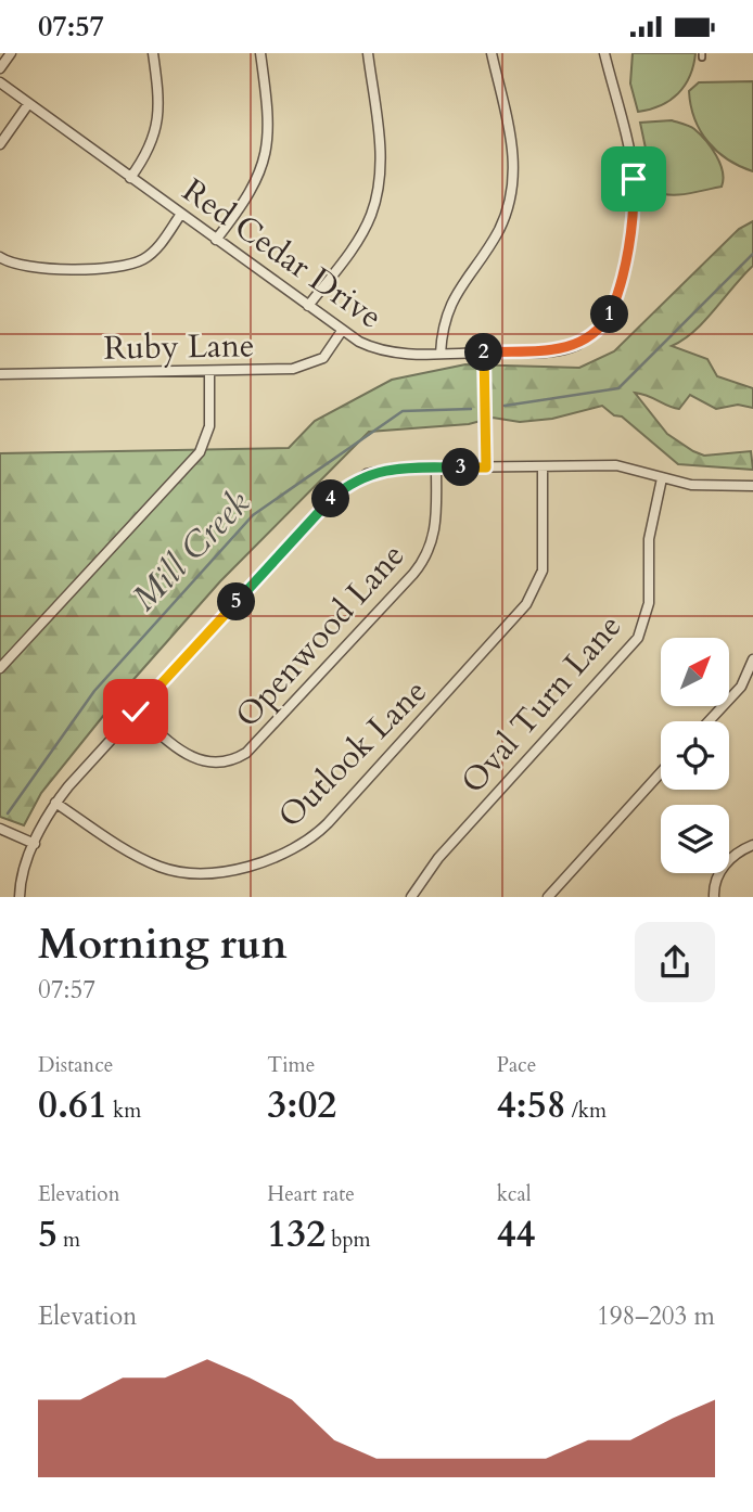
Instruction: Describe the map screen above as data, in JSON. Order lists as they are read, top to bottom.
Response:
{
  "streets": {
    "street": [
      "Red Cedar Drive",
      "Ruby Lane",
      "Openwood Lane",
      "Oval Turn Lane",
      "Outlook Lane"
    ]
  },
  "crossings": [
    ["Red Cedar Drive", "Ruby Lane"]
  ],
  "water": ["Mill Creek"],
  "north": "top right",
  "page": {
    "status": "07:57",
    "pins": [
      "1",
      "2",
      "3",
      "4",
      "5"
    ],
    "heading": ["Morning run", "07:57"],
    "stats": [
      ["Distance", "0.61 km"],
      ["Time", "3:02"],
      ["Pace", "4:58 /km"],
      ["Elevation", "5 m"],
      ["Heart rate", "132 bpm"],
      ["kcal", "44"]
    ],
    "chart": ["Elevation", "198–203 m"]
  }
}
